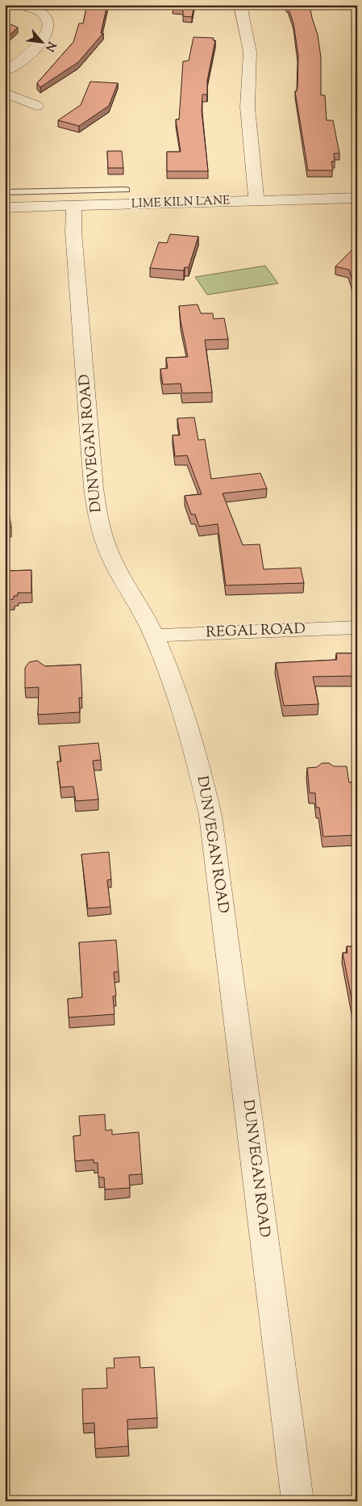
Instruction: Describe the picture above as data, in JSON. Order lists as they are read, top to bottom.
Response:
{
  "streets": {
    "street": ["LIME KILN LANE", "DUNVEGAN ROAD", "REGAL ROAD"]
  },
  "crossings": [
    ["LIME KILN LANE", "DUNVEGAN ROAD"],
    ["DUNVEGAN ROAD", "REGAL ROAD"]
  ],
  "north": "bottom right"
}
